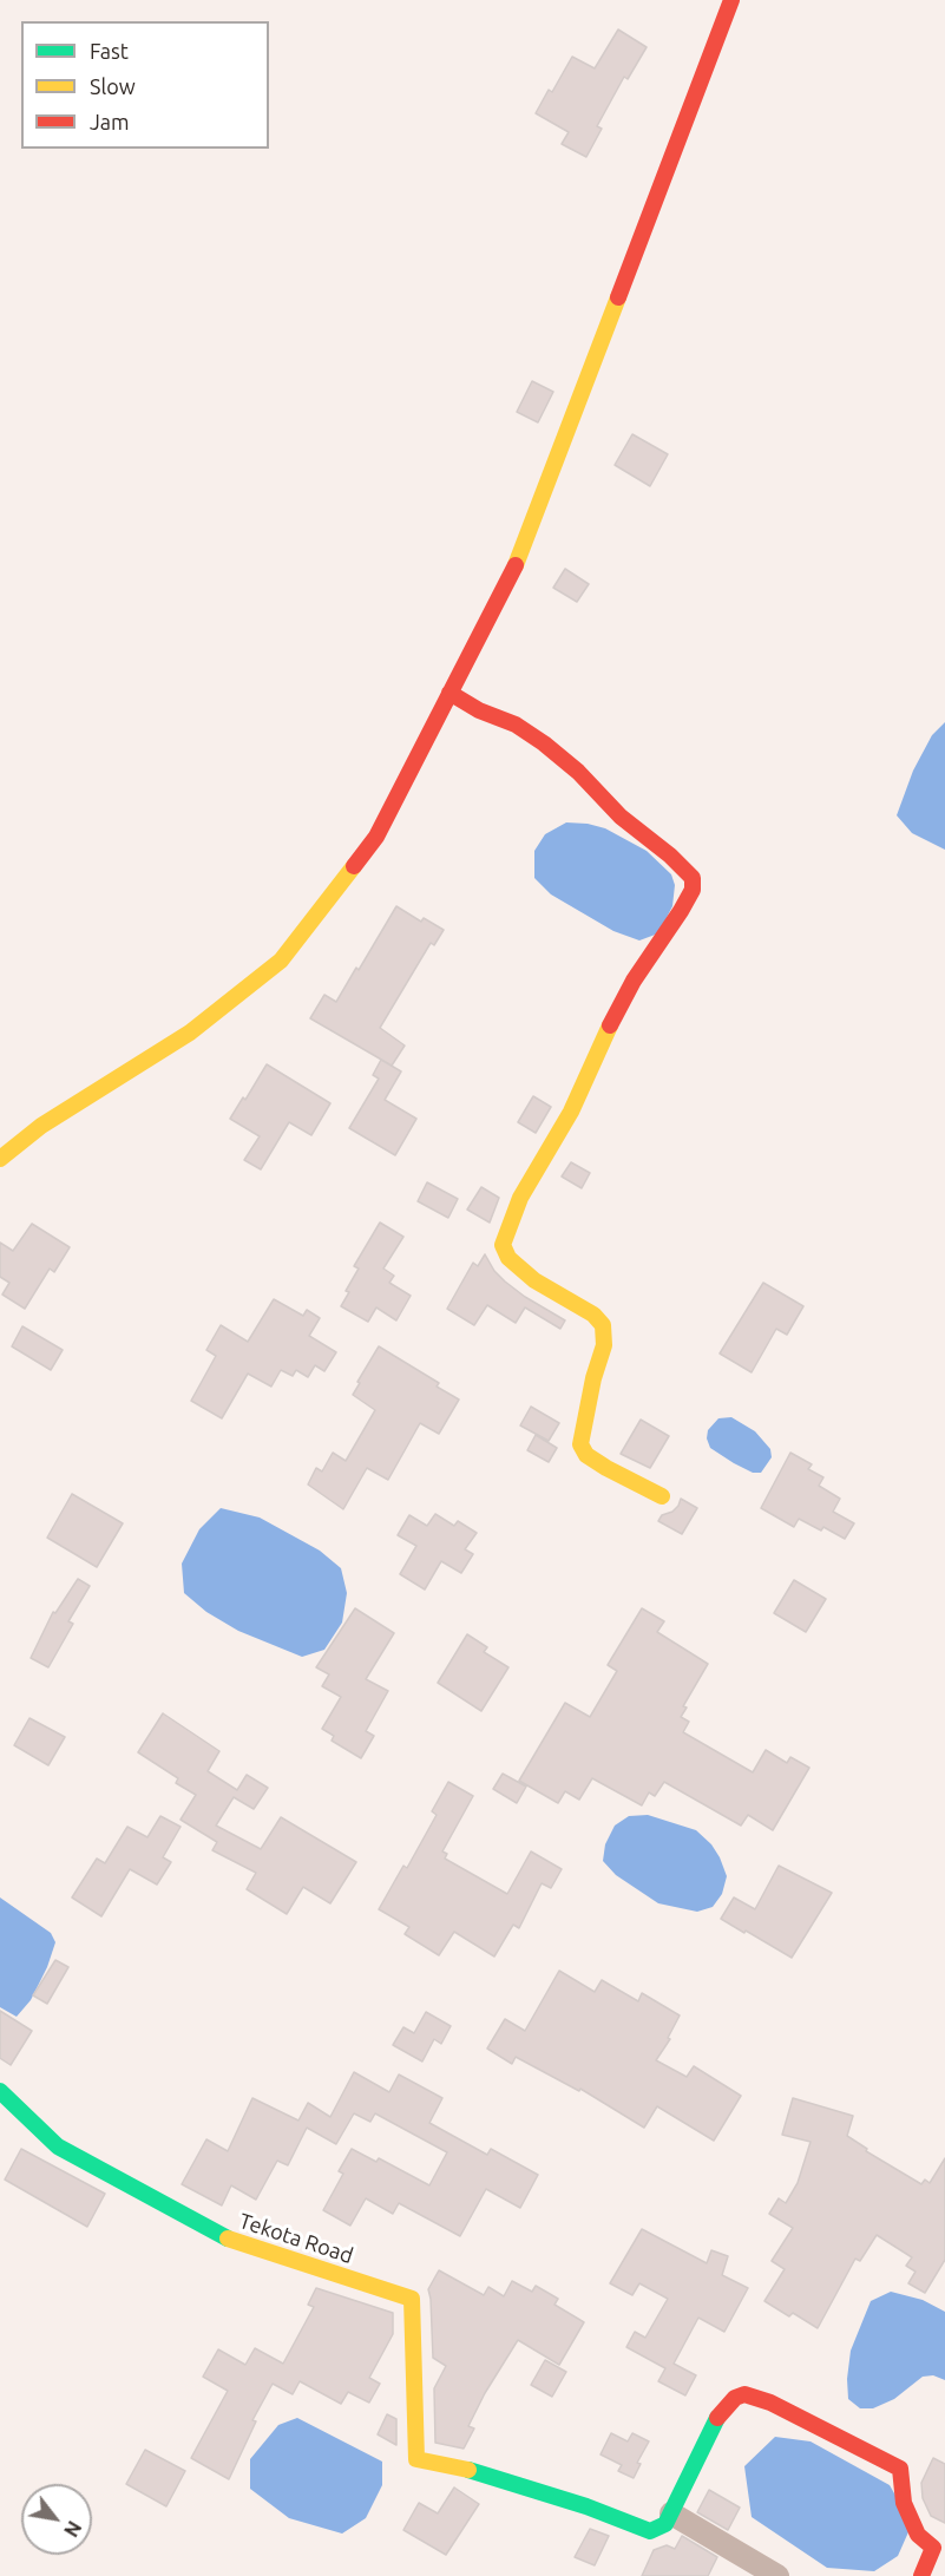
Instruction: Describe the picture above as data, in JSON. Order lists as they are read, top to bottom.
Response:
{
  "streets": {
    "street": ["Tekota Road"]
  },
  "legend": ["Fast", "Slow", "Jam"],
  "north": "bottom right"
}
